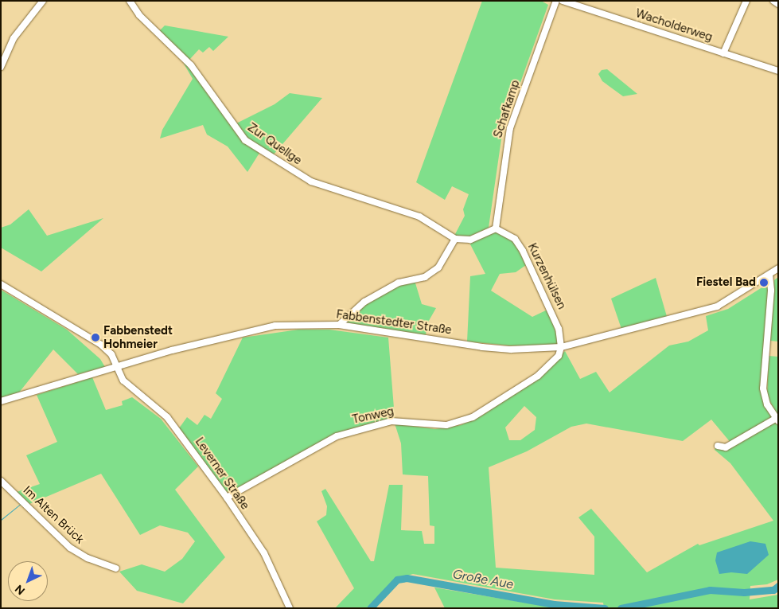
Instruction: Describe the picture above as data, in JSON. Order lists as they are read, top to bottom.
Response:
{
  "streets": {
    "street": [
      "Wacholderweg",
      "Schafkamp",
      "Zur Quellge",
      "Kurzenhülsen",
      "Fabbenstedter Straße",
      "Tonweg",
      "Leverner Straße",
      "Im Alten Brück"
    ]
  },
  "crossings": [
    ["Schafkamp", "Kurzenhülsen"],
    ["Kurzenhülsen", "Fabbenstedter Straße"],
    ["Kurzenhülsen", "Tonweg"],
    ["Fabbenstedter Straße", "Tonweg"],
    ["Fabbenstedter Straße", "Leverner Straße"],
    ["Tonweg", "Leverner Straße"]
  ],
  "water": ["Große Aue"],
  "places": ["Fiestel Bad", "Fabbenstedt Hohmeier"],
  "north": "bottom left"
}
